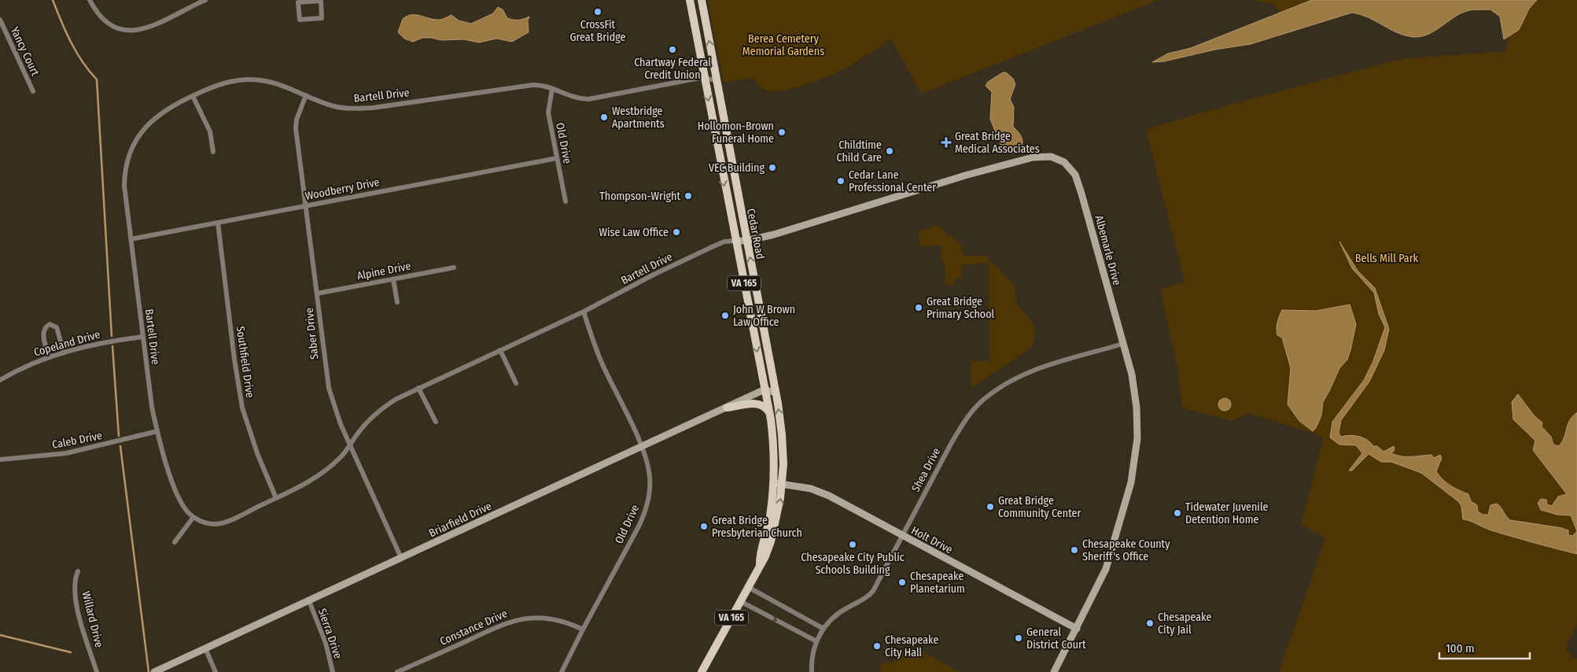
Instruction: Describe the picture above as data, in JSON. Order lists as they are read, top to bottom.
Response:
{
  "streets": {
    "main road": ["Cedar Road", "VA 165"],
    "street": [
      "Yancy Court",
      "Bartell Drive",
      "Old Drive",
      "Woodberry Drive",
      "Albemarle Drive",
      "Alpine Drive",
      "Saber Drive",
      "Copeland Drive",
      "Southfield Drive",
      "Caleb Drive",
      "Shea Drive",
      "Briarfield Drive",
      "Holt Drive",
      "Willard Drive",
      "Constance Drive",
      "Sierra Drive"
    ]
  },
  "crossings": [
    ["Bartell Drive", "Old Drive"],
    ["Bartell Drive", "Woodberry Drive"],
    ["Bartell Drive", "Cedar Road"],
    ["Bartell Drive", "Albemarle Drive"],
    ["Bartell Drive", "Saber Drive"],
    ["Bartell Drive", "Copeland Drive"],
    ["Bartell Drive", "Southfield Drive"],
    ["Bartell Drive", "Caleb Drive"],
    ["Old Drive", "Woodberry Drive"],
    ["Old Drive", "Briarfield Drive"],
    ["Old Drive", "Constance Drive"],
    ["Woodberry Drive", "Saber Drive"],
    ["Woodberry Drive", "Southfield Drive"],
    ["Cedar Road", "Albemarle Drive"],
    ["Cedar Road", "Briarfield Drive"],
    ["Cedar Road", "Holt Drive"],
    ["Albemarle Drive", "Shea Drive"],
    ["Albemarle Drive", "Holt Drive"],
    ["Alpine Drive", "Saber Drive"],
    ["Saber Drive", "Briarfield Drive"],
    ["Shea Drive", "Holt Drive"],
    ["Briarfield Drive", "Sierra Drive"]
  ],
  "parks": ["Berea Cemetery Memorial Gardens", "Bells Mill Park"],
  "places": {
    "other": [
      "CrossFit Great Bridge",
      "Chartway Federal Credit Union",
      "Westbridge Apartments",
      "Hollomon-Brown Funeral Home",
      "Childtime Child Care",
      "VEC Building",
      "Cedar Lane Professional Center",
      "Thompson-Wright",
      "Wise Law Office",
      "Great Bridge Primary School",
      "John W Brown Law Office",
      "Great Bridge Community Center",
      "Tidewater Juvenile Detention Home",
      "Great Bridge Presbyterian Church",
      "Chesapeake City Public Schools Building",
      "Chesapeake County Sheriff's Office",
      "Chesapeake Planetarium",
      "Chesapeake City Jail",
      "General District Court",
      "Chesapeake City Hall"
    ],
    "health": ["Great Bridge Medical Associates"]
  },
  "scale_bar": "100 m"
}
